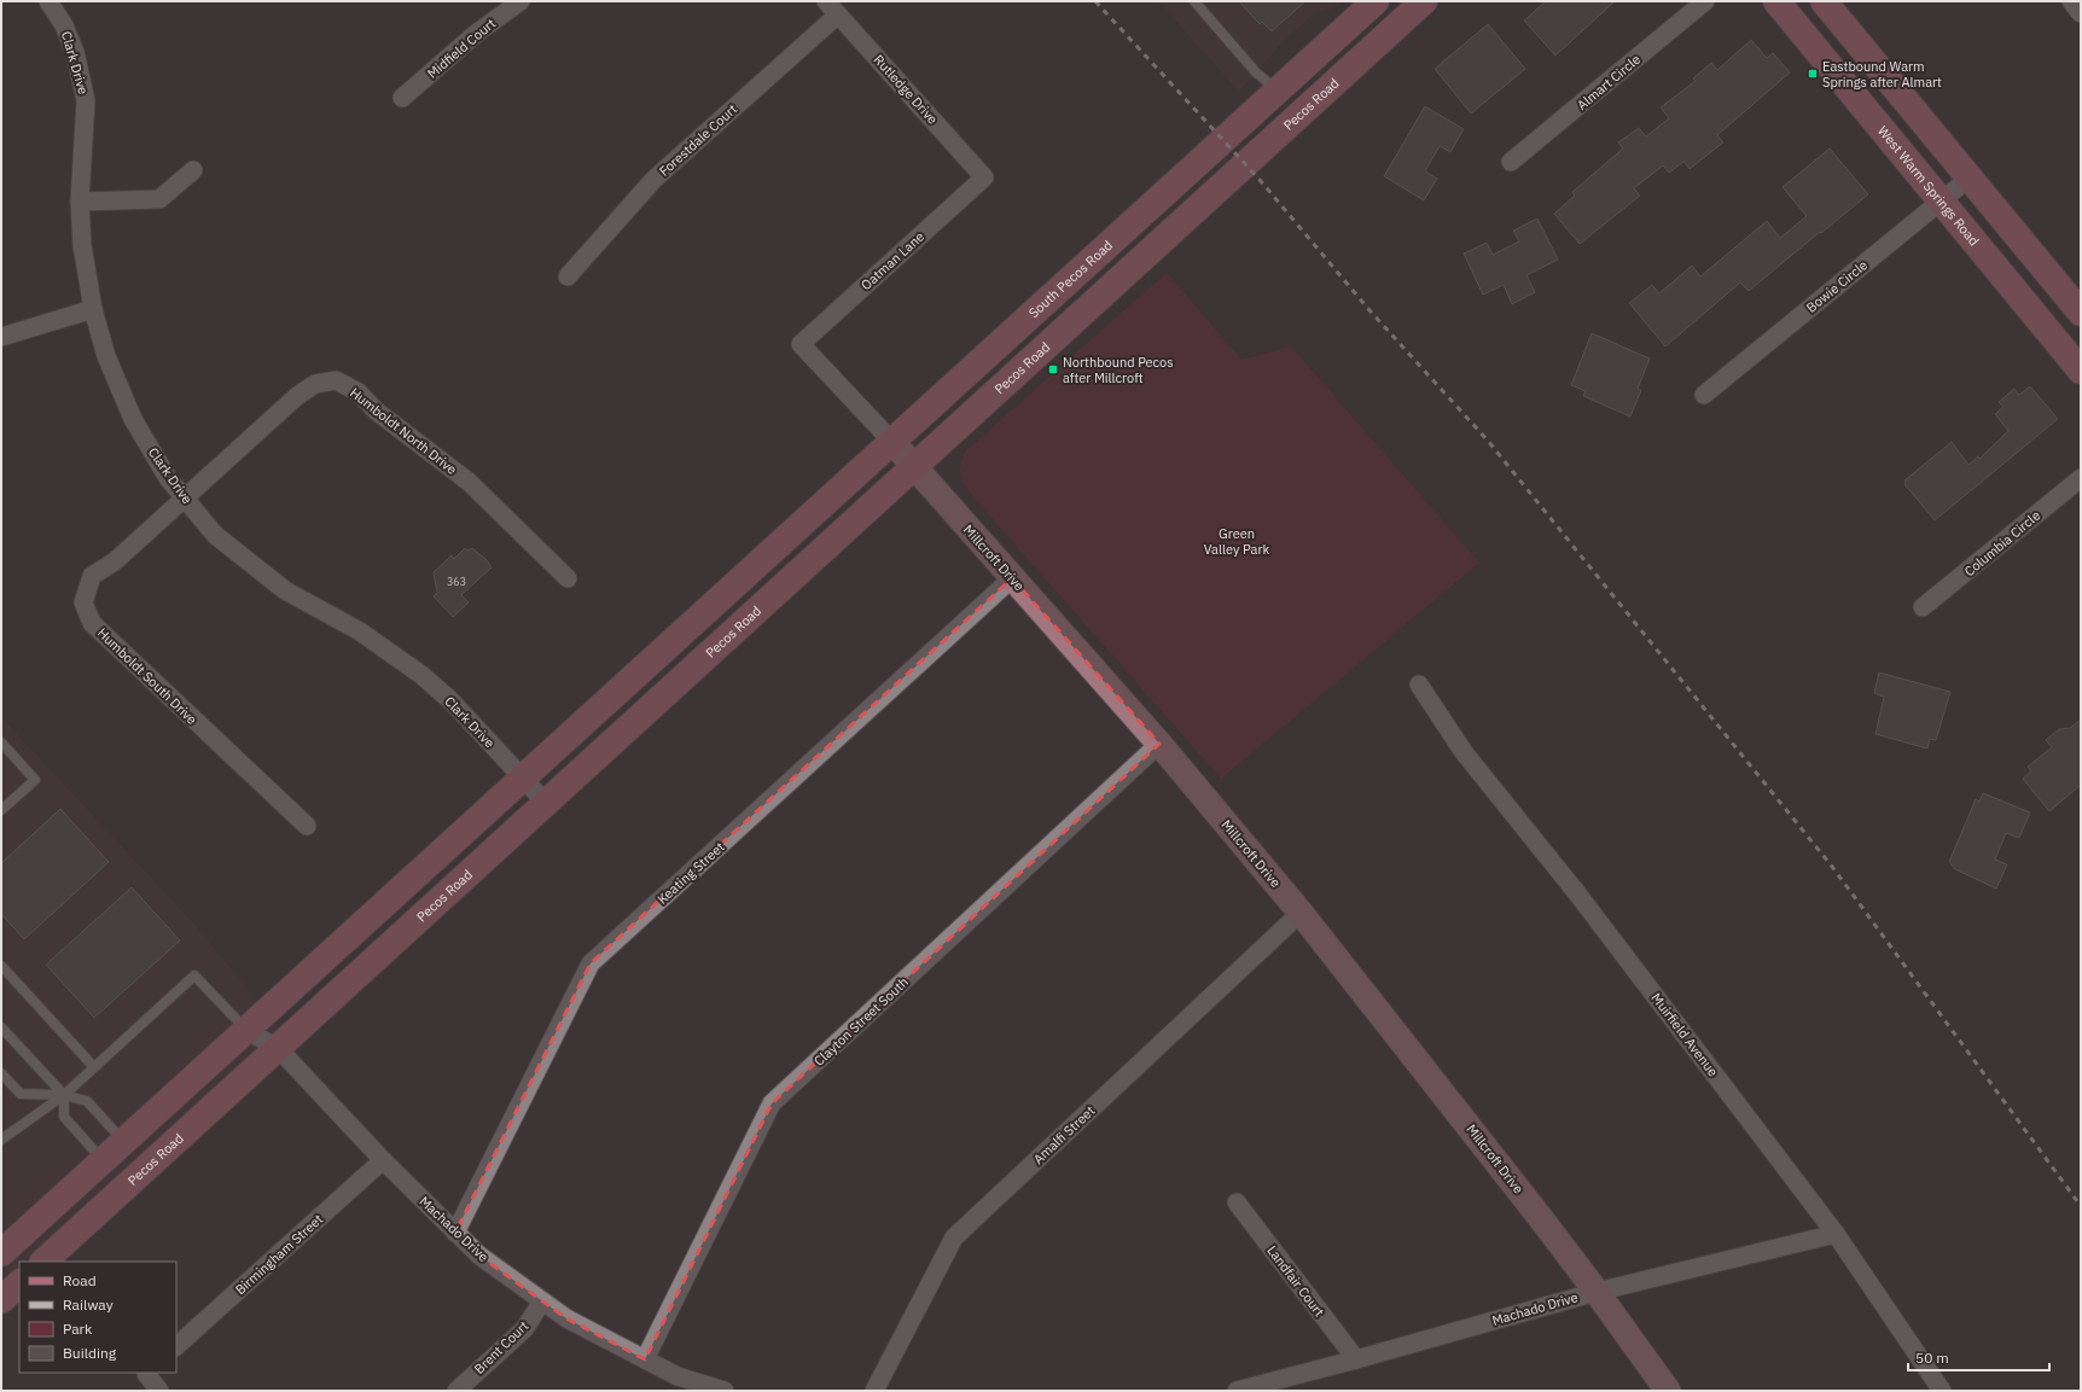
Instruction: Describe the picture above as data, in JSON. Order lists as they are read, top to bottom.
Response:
{
  "streets": {
    "main road": ["Pecos Road", "West Warm Springs Road", "South Pecos Road"],
    "street": [
      "Midfield Court",
      "Clark Drive",
      "Almart Circle",
      "Rutledge Drive",
      "Forestdale Court",
      "Oatman Lane",
      "Bowie Circle",
      "Humboldt North Drive",
      "Columbia Circle",
      "Millcroft Drive",
      "Humboldt South Drive",
      "Keating Street",
      "Clayton Street South",
      "Muirfield Avenue",
      "Amalfi Street",
      "Machado Drive",
      "Birmingham Street",
      "Landfair Court",
      "Brent Court"
    ]
  },
  "crossings": [
    ["Clark Drive", "Pecos Road"],
    ["Clark Drive", "South Pecos Road"],
    ["Clark Drive", "Humboldt North Drive"],
    ["Clark Drive", "Humboldt South Drive"],
    ["Rutledge Drive", "Forestdale Court"],
    ["Rutledge Drive", "Oatman Lane"],
    ["Pecos Road", "Millcroft Drive"],
    ["Pecos Road", "Machado Drive"],
    ["West Warm Springs Road", "Bowie Circle"],
    ["Oatman Lane", "Millcroft Drive"],
    ["South Pecos Road", "Millcroft Drive"],
    ["Humboldt North Drive", "Humboldt South Drive"],
    ["Millcroft Drive", "Keating Street"],
    ["Millcroft Drive", "Clayton Street South"],
    ["Millcroft Drive", "Amalfi Street"],
    ["Millcroft Drive", "Machado Drive"],
    ["Keating Street", "Machado Drive"],
    ["Clayton Street South", "Machado Drive"],
    ["Muirfield Avenue", "Machado Drive"],
    ["Machado Drive", "Birmingham Street"],
    ["Machado Drive", "Landfair Court"],
    ["Machado Drive", "Brent Court"]
  ],
  "parks": ["Green Valley Park"],
  "places": {
    "transit": ["Eastbound Warm Springs after Almart", "Northbound Pecos after Millcroft"]
  },
  "house_numbers": ["363"],
  "legend": [
    "Road",
    "Railway",
    "Park",
    "Building"
  ],
  "scale_bar": "50 m"
}
